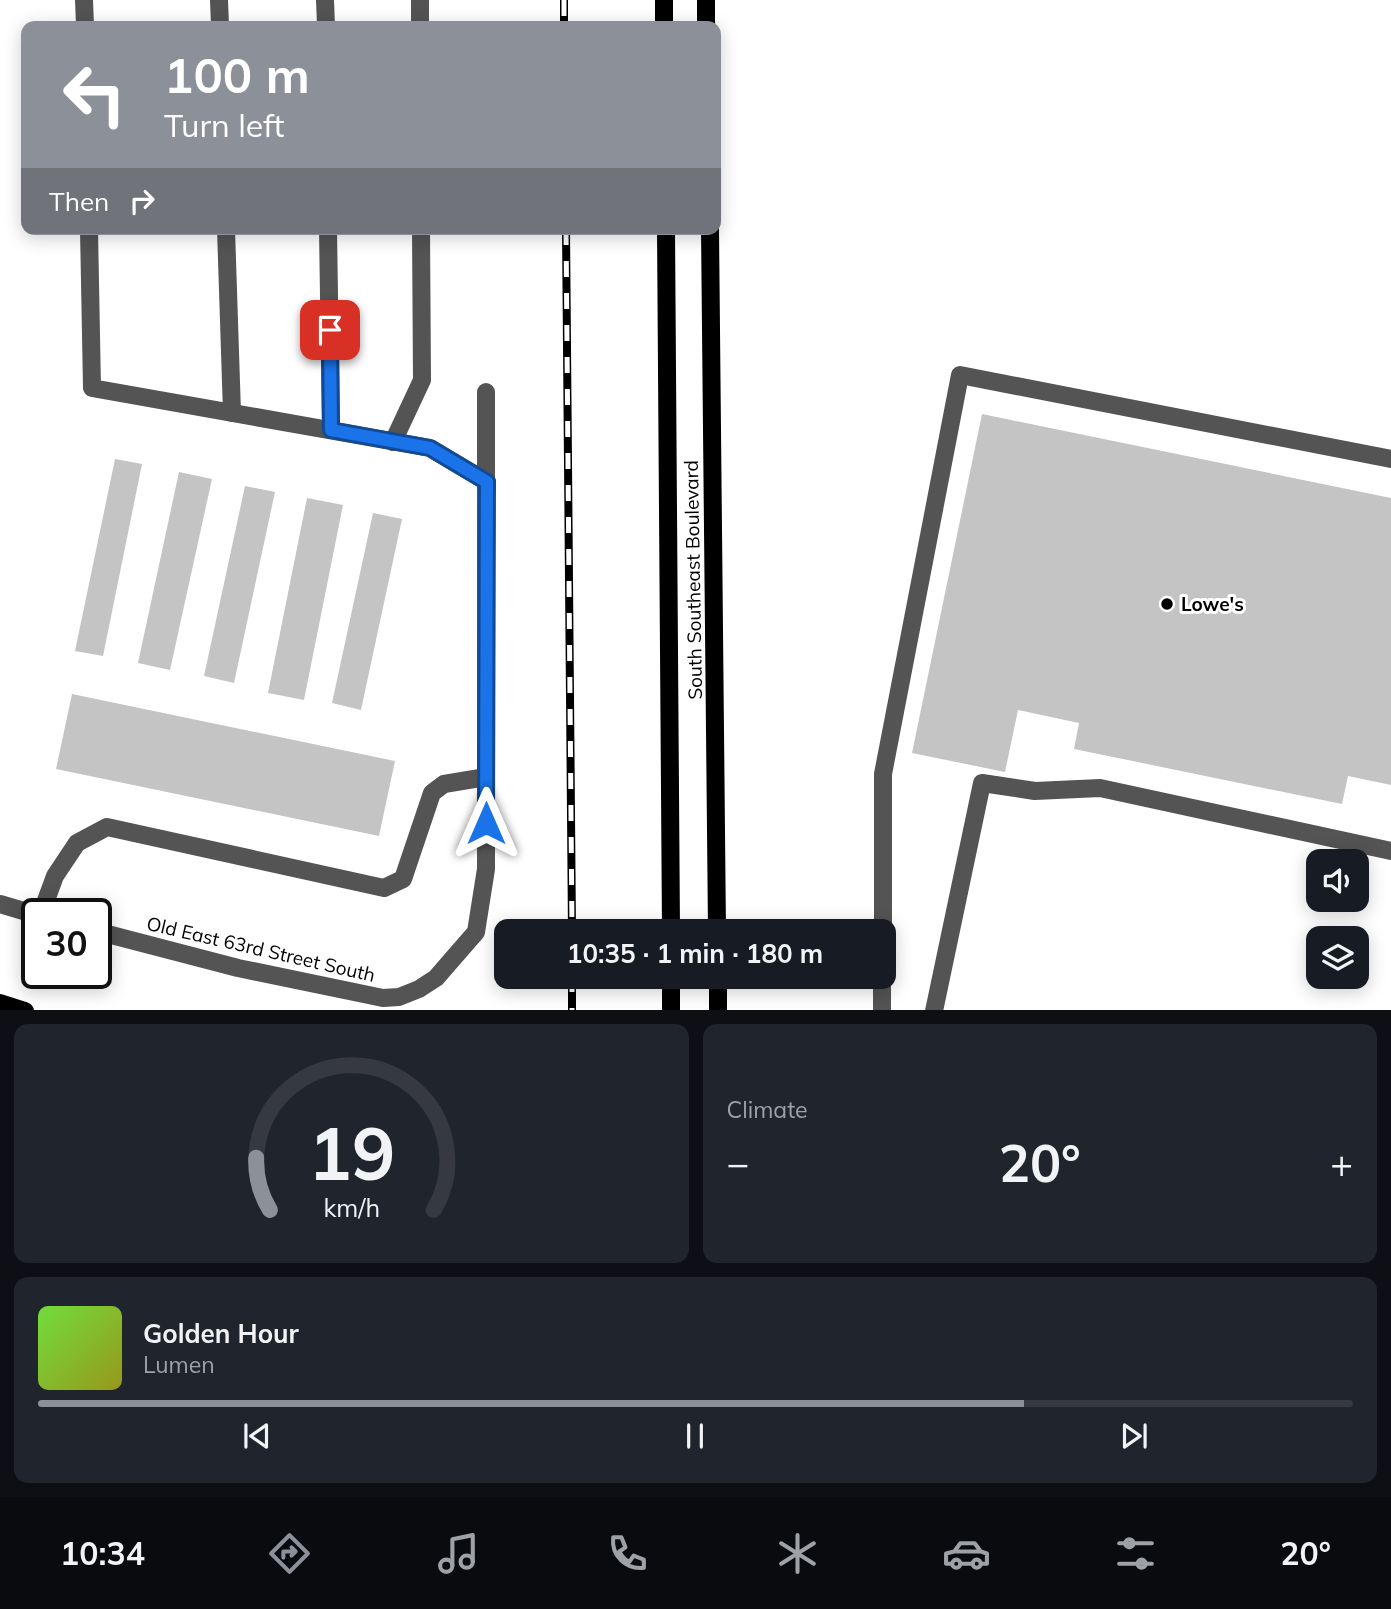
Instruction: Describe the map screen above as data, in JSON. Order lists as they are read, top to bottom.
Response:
{
  "streets": {
    "main road": ["South Southeast Boulevard"],
    "street": ["Old East 63rd Street South"]
  },
  "places": ["Lowe's"],
  "page": {
    "turn": ["100 m", "Turn left"],
    "then": "Then",
    "limit": "30",
    "trip": "10:35 · 1 min · 180 m",
    "tile": "Climate",
    "heat": ["−", "20°", "+"],
    "song": ["Golden Hour", "Lumen"],
    "tabs": ["10:34", "20°"],
    "gauge": ["19", "km/h"]
  }
}
